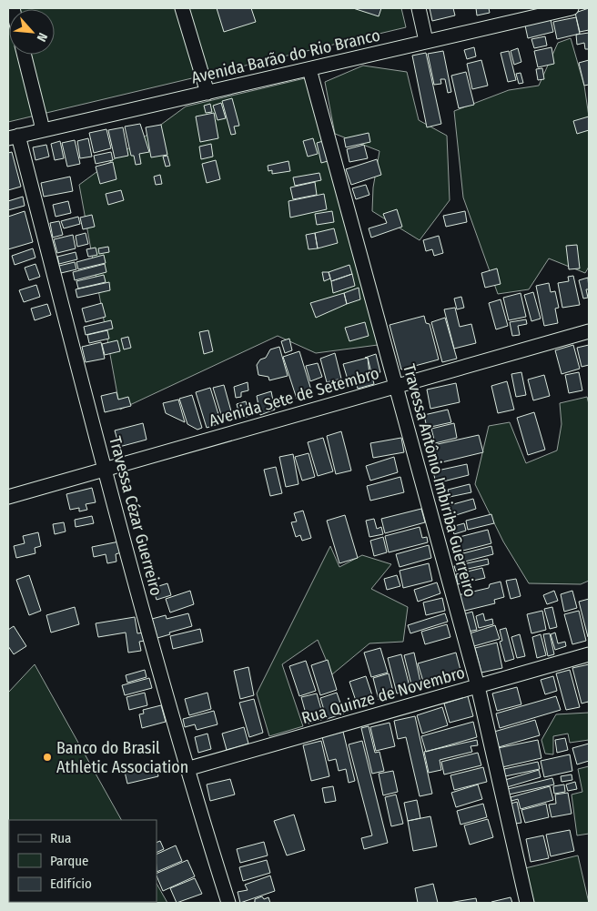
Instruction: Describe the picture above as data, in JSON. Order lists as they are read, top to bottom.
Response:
{
  "streets": {
    "street": [
      "Avenida Barão do Rio Branco",
      "Avenida Sete de Setembro",
      "Travessa Antônio Imbiriba Guerreiro",
      "Travessa Cézar Guerreiro",
      "Rua Quinze de Novembro"
    ]
  },
  "crossings": [
    ["Avenida Barão do Rio Branco", "Travessa Antônio Imbiriba Guerreiro"],
    ["Avenida Barão do Rio Branco", "Travessa Cézar Guerreiro"],
    ["Avenida Sete de Setembro", "Travessa Antônio Imbiriba Guerreiro"],
    ["Avenida Sete de Setembro", "Travessa Cézar Guerreiro"],
    ["Travessa Antônio Imbiriba Guerreiro", "Rua Quinze de Novembro"],
    ["Travessa Cézar Guerreiro", "Rua Quinze de Novembro"]
  ],
  "places": ["Banco do Brasil Athletic Association"],
  "legend": ["Rua", "Parque", "Edifício"],
  "north": "bottom right"
}
